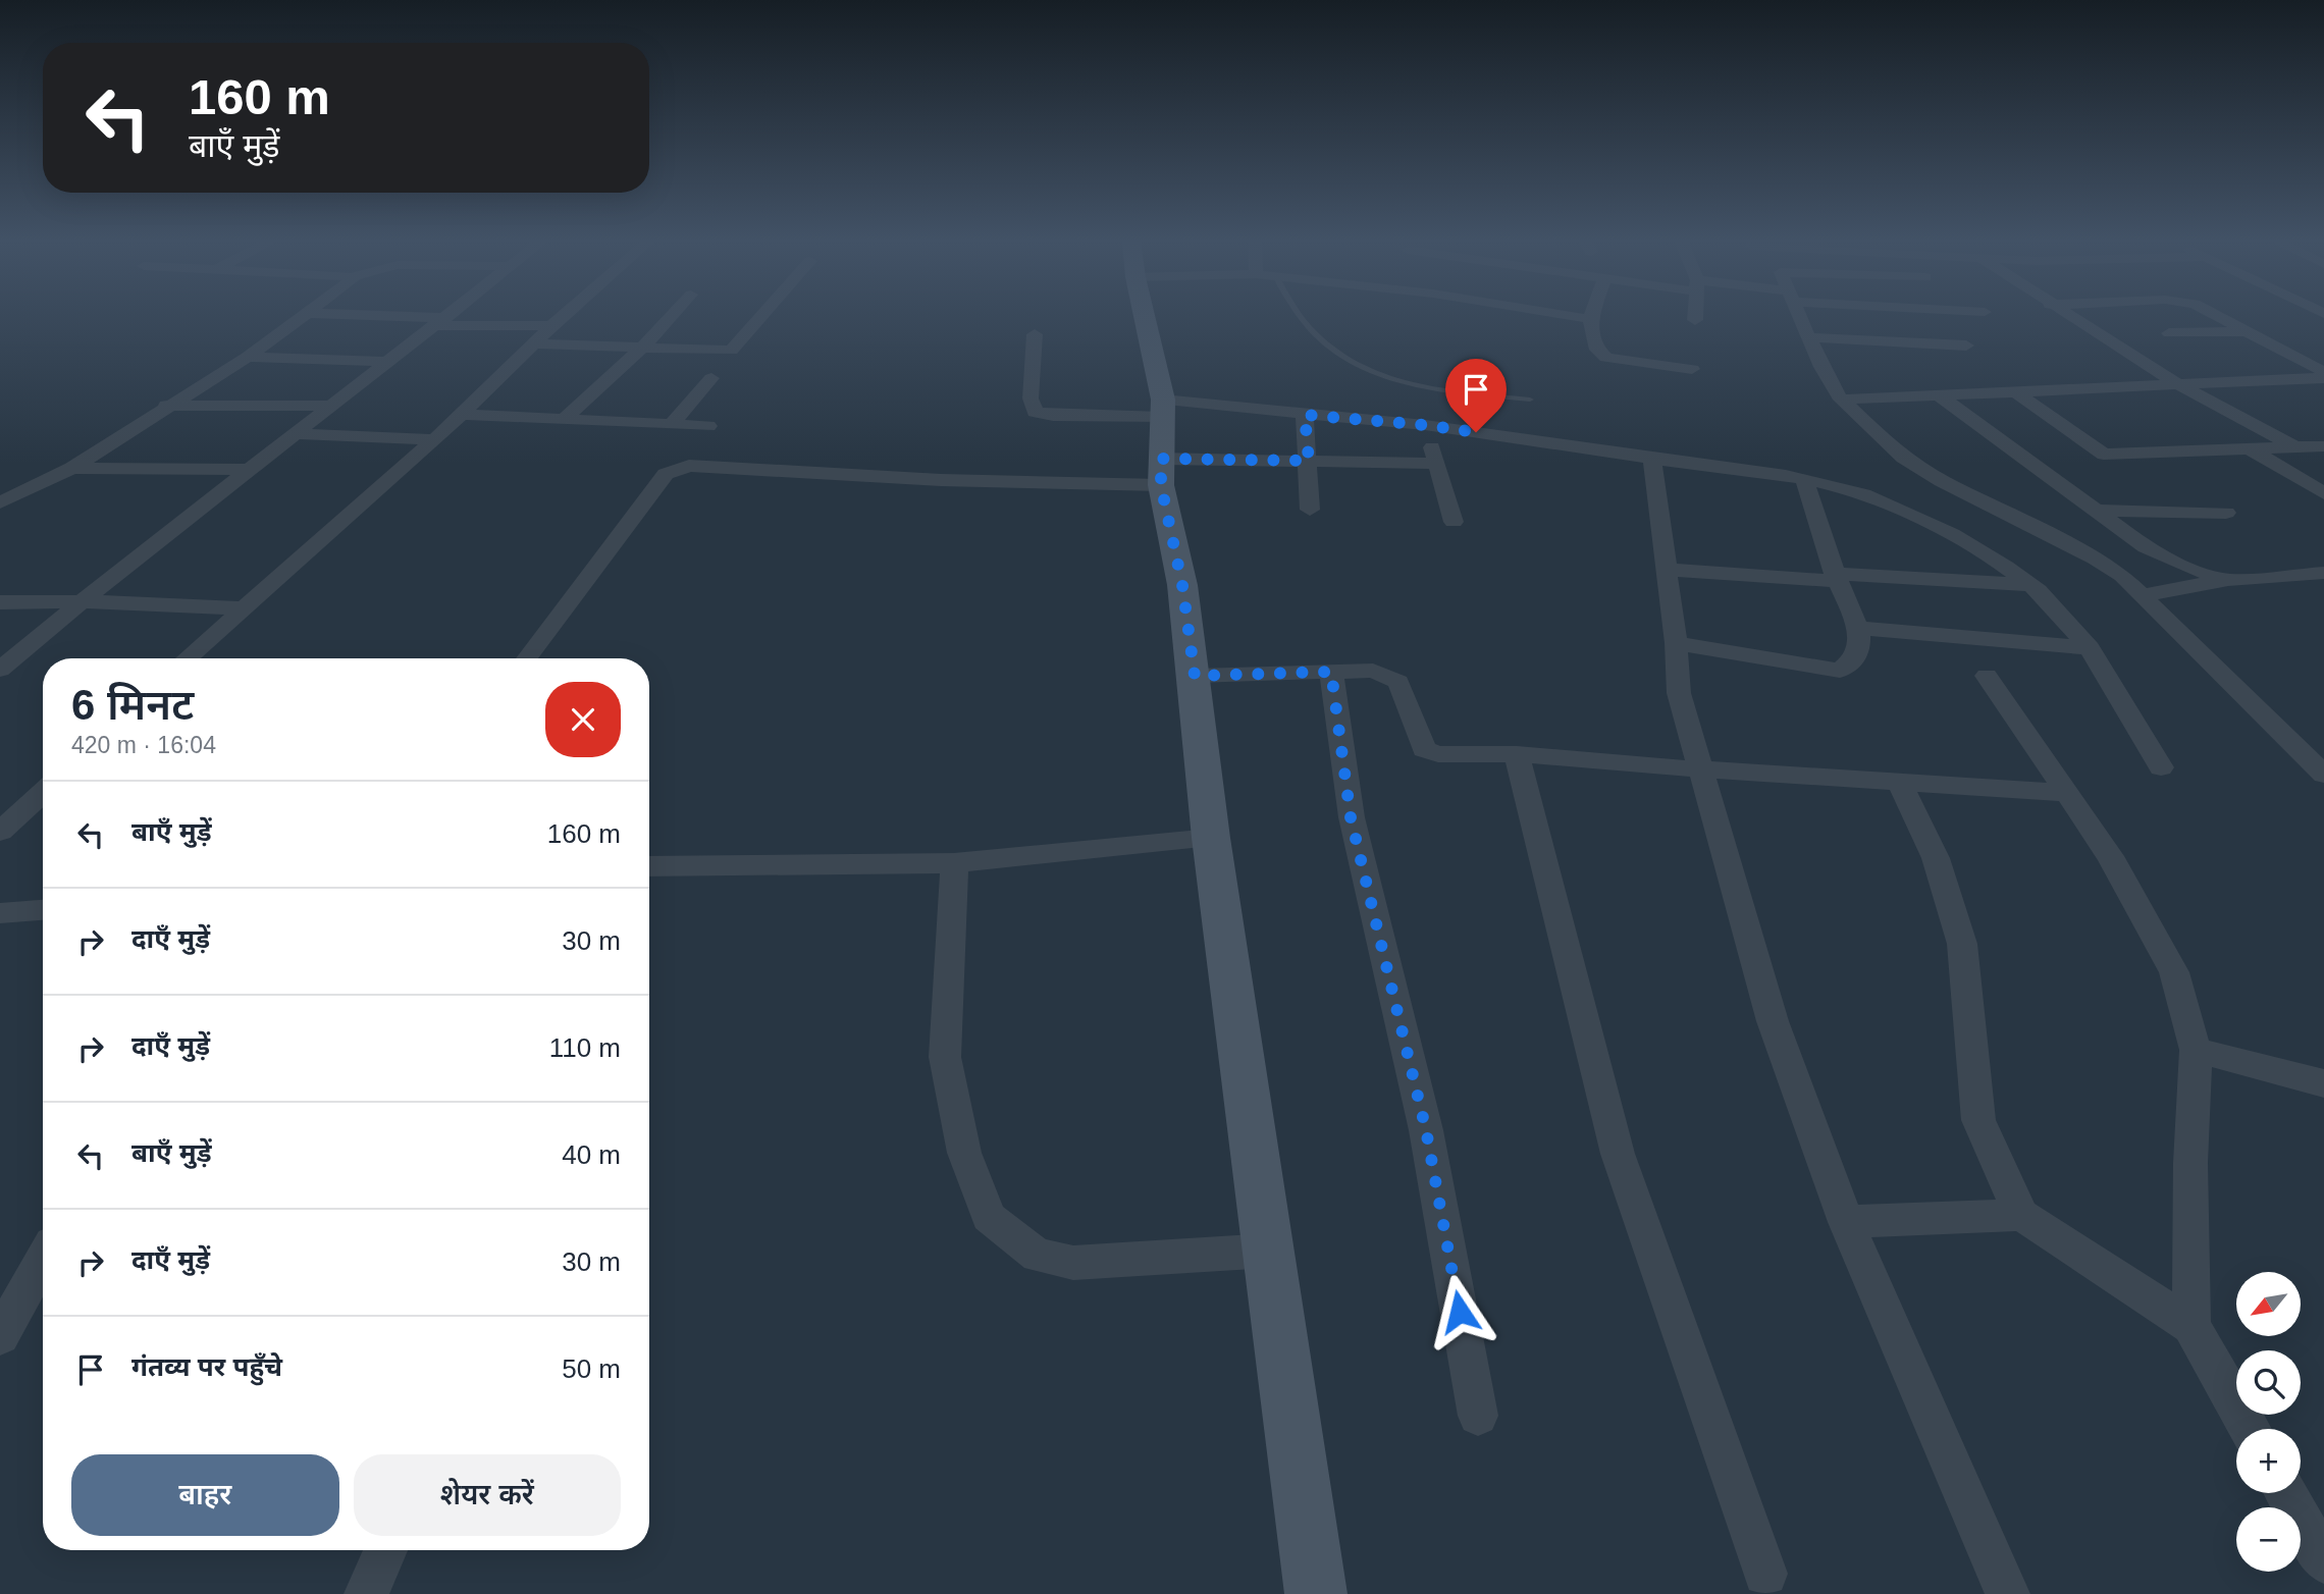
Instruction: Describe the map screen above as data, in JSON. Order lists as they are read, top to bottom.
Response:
{
  "north": "bottom left",
  "page": {
    "turn": ["160 m", "बाएँ मुड़ें"],
    "heading": ["6 मिनट", "420 m · 16:04"],
    "list": [
      {
        "name": "बाएँ मुड़ें",
        "value": "160 m"
      },
      {
        "name": "दाएँ मुड़ें",
        "value": "30 m"
      },
      {
        "name": "दाएँ मुड़ें",
        "value": "110 m"
      },
      {
        "name": "बाएँ मुड़ें",
        "value": "40 m"
      },
      {
        "name": "दाएँ मुड़ें",
        "value": "30 m"
      },
      {
        "name": "गंतव्य पर पहुँचे",
        "value": "50 m"
      }
    ],
    "map_buttons": ["+", "−"],
    "buttons": ["बाहर", "शेयर करें"]
  }
}
